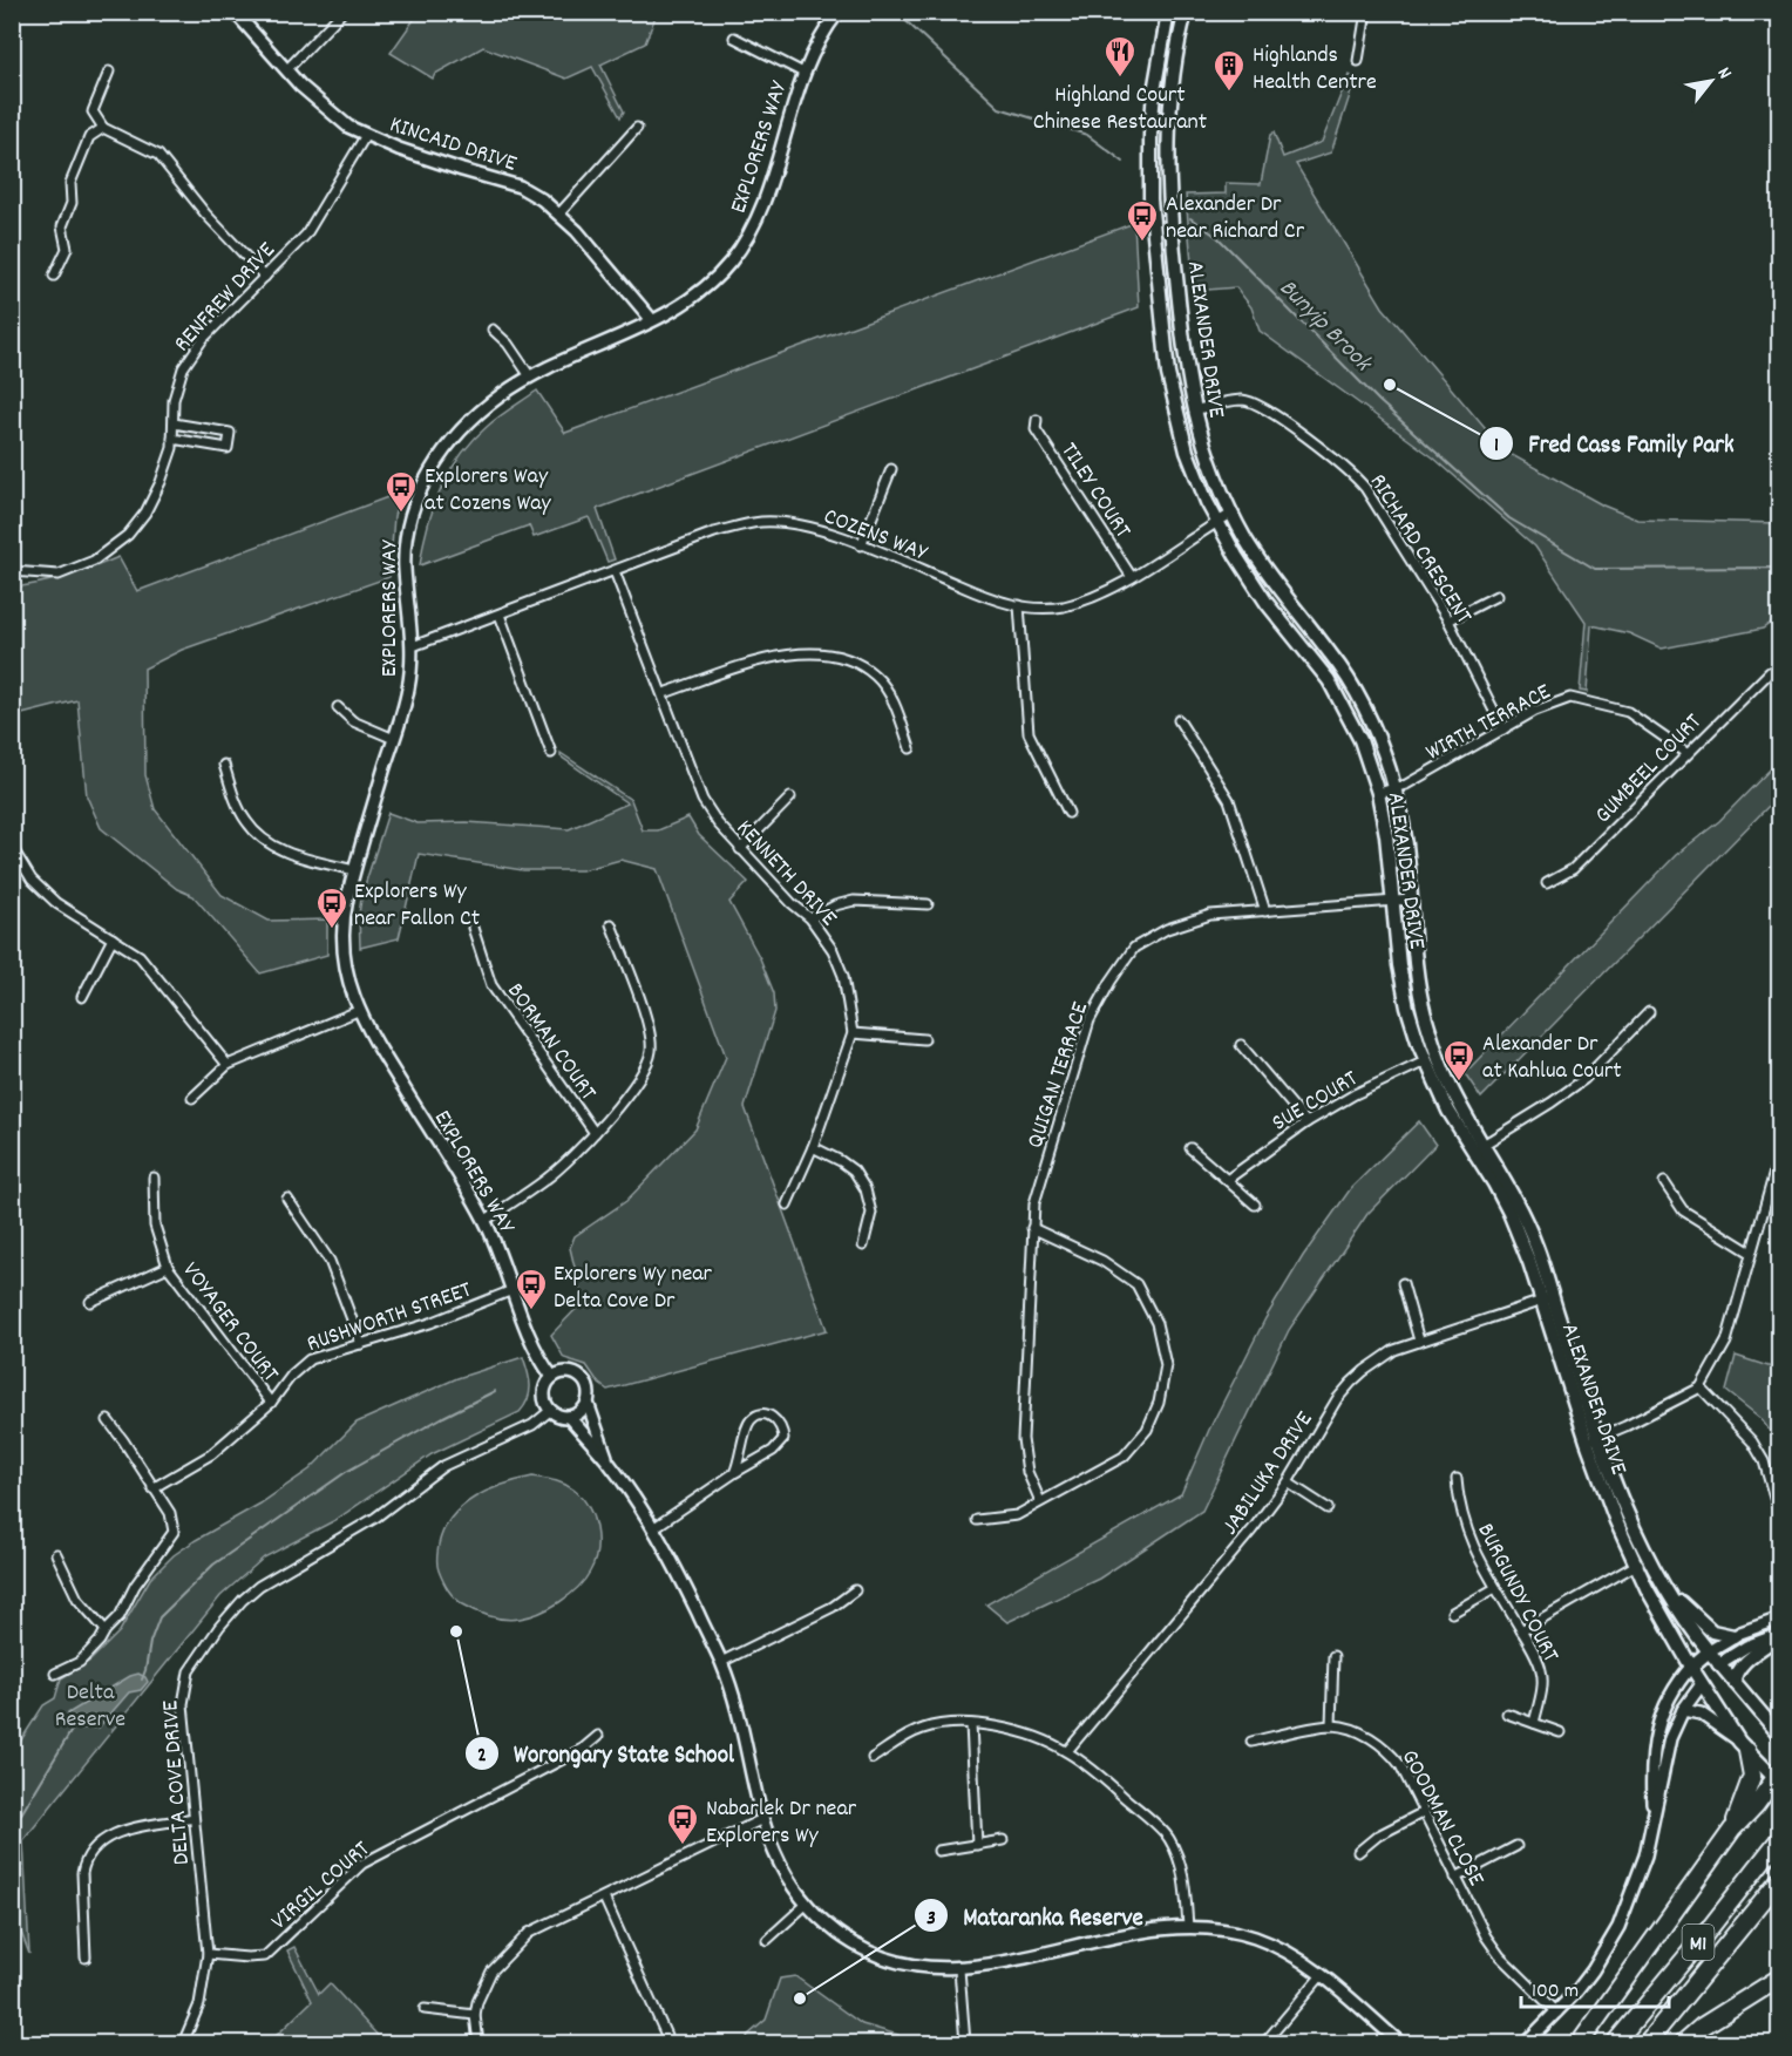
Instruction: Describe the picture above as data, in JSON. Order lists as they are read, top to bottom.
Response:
{
  "streets": {
    "highway": ["M1"],
    "main road": ["ALEXANDER DRIVE"],
    "street": [
      "KINCAID DRIVE",
      "EXPLORERS WAY",
      "RENFREW DRIVE",
      "TILEY COURT",
      "COZENS WAY",
      "RICHARD CRESCENT",
      "WIRTH TERRACE",
      "GUMBEEL COURT",
      "KENNETH DRIVE",
      "BORMAN COURT",
      "QUIGAN TERRACE",
      "SUE COURT",
      "RUSHWORTH STREET",
      "VOYAGER COURT",
      "JABILUKA DRIVE",
      "BURGUNDY COURT",
      "DELTA COVE DRIVE",
      "GOODMAN CLOSE",
      "VIRGIL COURT"
    ]
  },
  "crossings": [
    ["KINCAID DRIVE", "EXPLORERS WAY"],
    ["KINCAID DRIVE", "RENFREW DRIVE"],
    ["EXPLORERS WAY", "COZENS WAY"],
    ["EXPLORERS WAY", "RUSHWORTH STREET"],
    ["EXPLORERS WAY", "DELTA COVE DRIVE"],
    ["ALEXANDER DRIVE", "COZENS WAY"],
    ["ALEXANDER DRIVE", "RICHARD CRESCENT"],
    ["ALEXANDER DRIVE", "WIRTH TERRACE"],
    ["ALEXANDER DRIVE", "QUIGAN TERRACE"],
    ["ALEXANDER DRIVE", "SUE COURT"],
    ["ALEXANDER DRIVE", "JABILUKA DRIVE"],
    ["TILEY COURT", "COZENS WAY"],
    ["COZENS WAY", "KENNETH DRIVE"],
    ["RICHARD CRESCENT", "WIRTH TERRACE"],
    ["WIRTH TERRACE", "GUMBEEL COURT"],
    ["RUSHWORTH STREET", "VOYAGER COURT"],
    ["DELTA COVE DRIVE", "VIRGIL COURT"]
  ],
  "water": ["Bunyip Brook"],
  "parks": ["Delta Reserve"],
  "places": {
    "restaurant": ["Highland Court Chinese Restaurant"],
    "building": ["Highlands Health Centre"],
    "bus stop": [
      "Alexander Dr near Richard Cr",
      "Explorers Way at Cozens Way",
      "Explorers Wy near Fallon Ct",
      "Alexander Dr at Kahlua Court",
      "Explorers Wy near Delta Cove Dr",
      "Nabarlek Dr near Explorers Wy"
    ],
    "other": ["Fred Cass Family Park", "Worongary State School", "Mataranka Reserve"]
  },
  "scale_bar": "100 m",
  "north": "top right"
}
